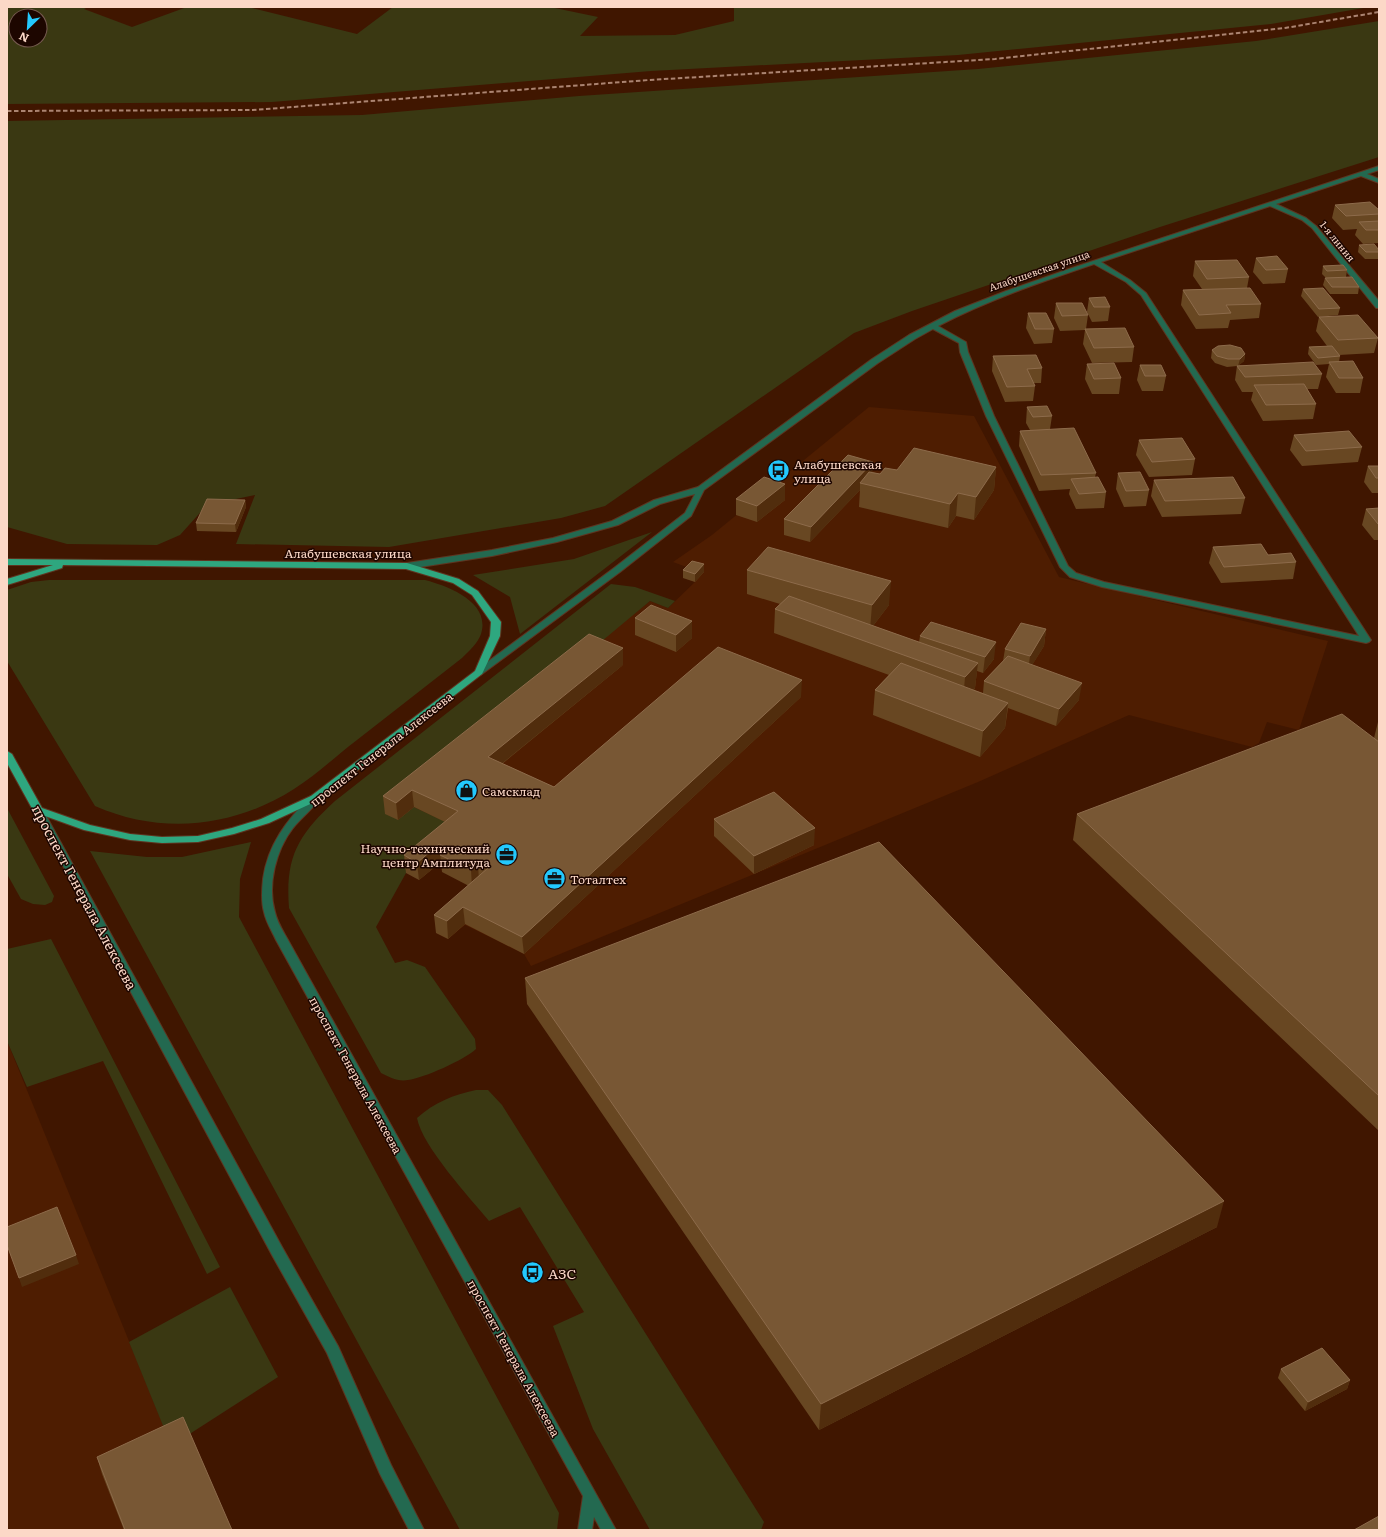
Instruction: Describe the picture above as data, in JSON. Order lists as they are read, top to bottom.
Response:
{
  "streets": {
    "main road": ["Алабушевская улица", "проспект Генерала Алексеева"],
    "street": ["1-я линия"]
  },
  "crossings": [
    ["1-я линия", "Алабушевская улица"],
    ["Алабушевская улица", "проспект Генерала Алексеева"]
  ],
  "places": {
    "bus stop": ["Алабушевская улица", "АЗС"],
    "shop": ["Самсклад"],
    "office": ["Научно-технический центр Амплитуда", "Тоталтех"]
  },
  "north": "bottom left"
}
